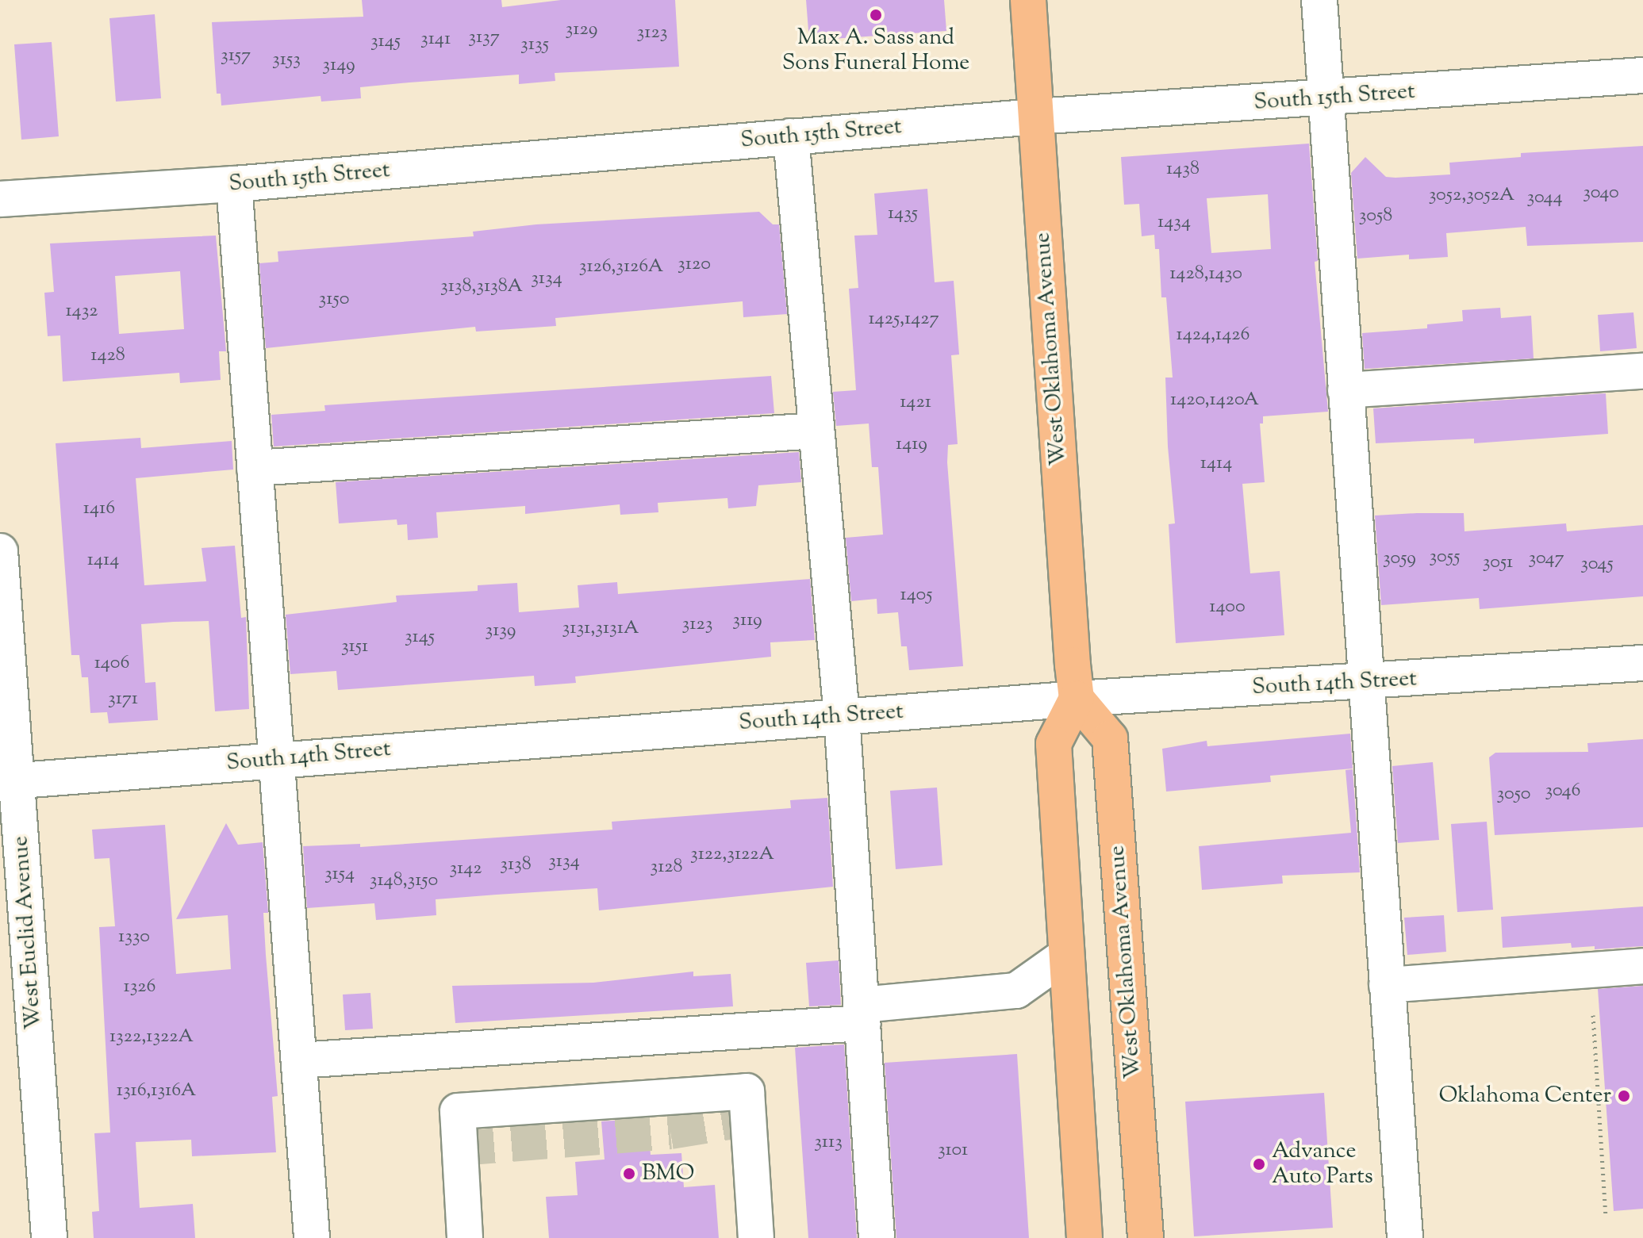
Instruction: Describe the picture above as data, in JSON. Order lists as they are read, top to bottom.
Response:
{
  "streets": {
    "main road": ["West Oklahoma Avenue"],
    "street": ["South 15th Street", "South 14th Street", "West Euclid Avenue"]
  },
  "crossings": [
    ["South 15th Street", "West Oklahoma Avenue"],
    ["West Oklahoma Avenue", "South 14th Street"],
    ["South 14th Street", "West Euclid Avenue"]
  ],
  "places": [
    "Max A. Sass and Sons Funeral Home",
    "Oklahoma Center",
    "Advance Auto Parts",
    "BMO"
  ],
  "house_numbers": [
    "3129",
    "3123",
    "3137",
    "3141",
    "3145",
    "3135",
    "3157",
    "3153",
    "3149",
    "1438",
    "3040",
    "3052,3052A",
    "3044",
    "1435",
    "3058",
    "1434",
    "3120",
    "3126,3126A",
    "1428,1430",
    "3134",
    "3138,3138A",
    "3150",
    "1432",
    "1425,1427",
    "1424,1426",
    "1428",
    "1420,1420A",
    "1421",
    "1419",
    "1414",
    "1416",
    "3055",
    "3059",
    "3047",
    "1414",
    "3051",
    "3045",
    "1405",
    "1400",
    "3119",
    "3123",
    "3131,3131A",
    "3139",
    "3145",
    "3151",
    "1406",
    "3171",
    "3046",
    "3050",
    "3122,3122A",
    "3134",
    "3138",
    "3128",
    "3142",
    "3154",
    "3148,3150",
    "1330",
    "1326",
    "1322,1322A",
    "1316,1316A",
    "3113",
    "3101"
  ]
}
